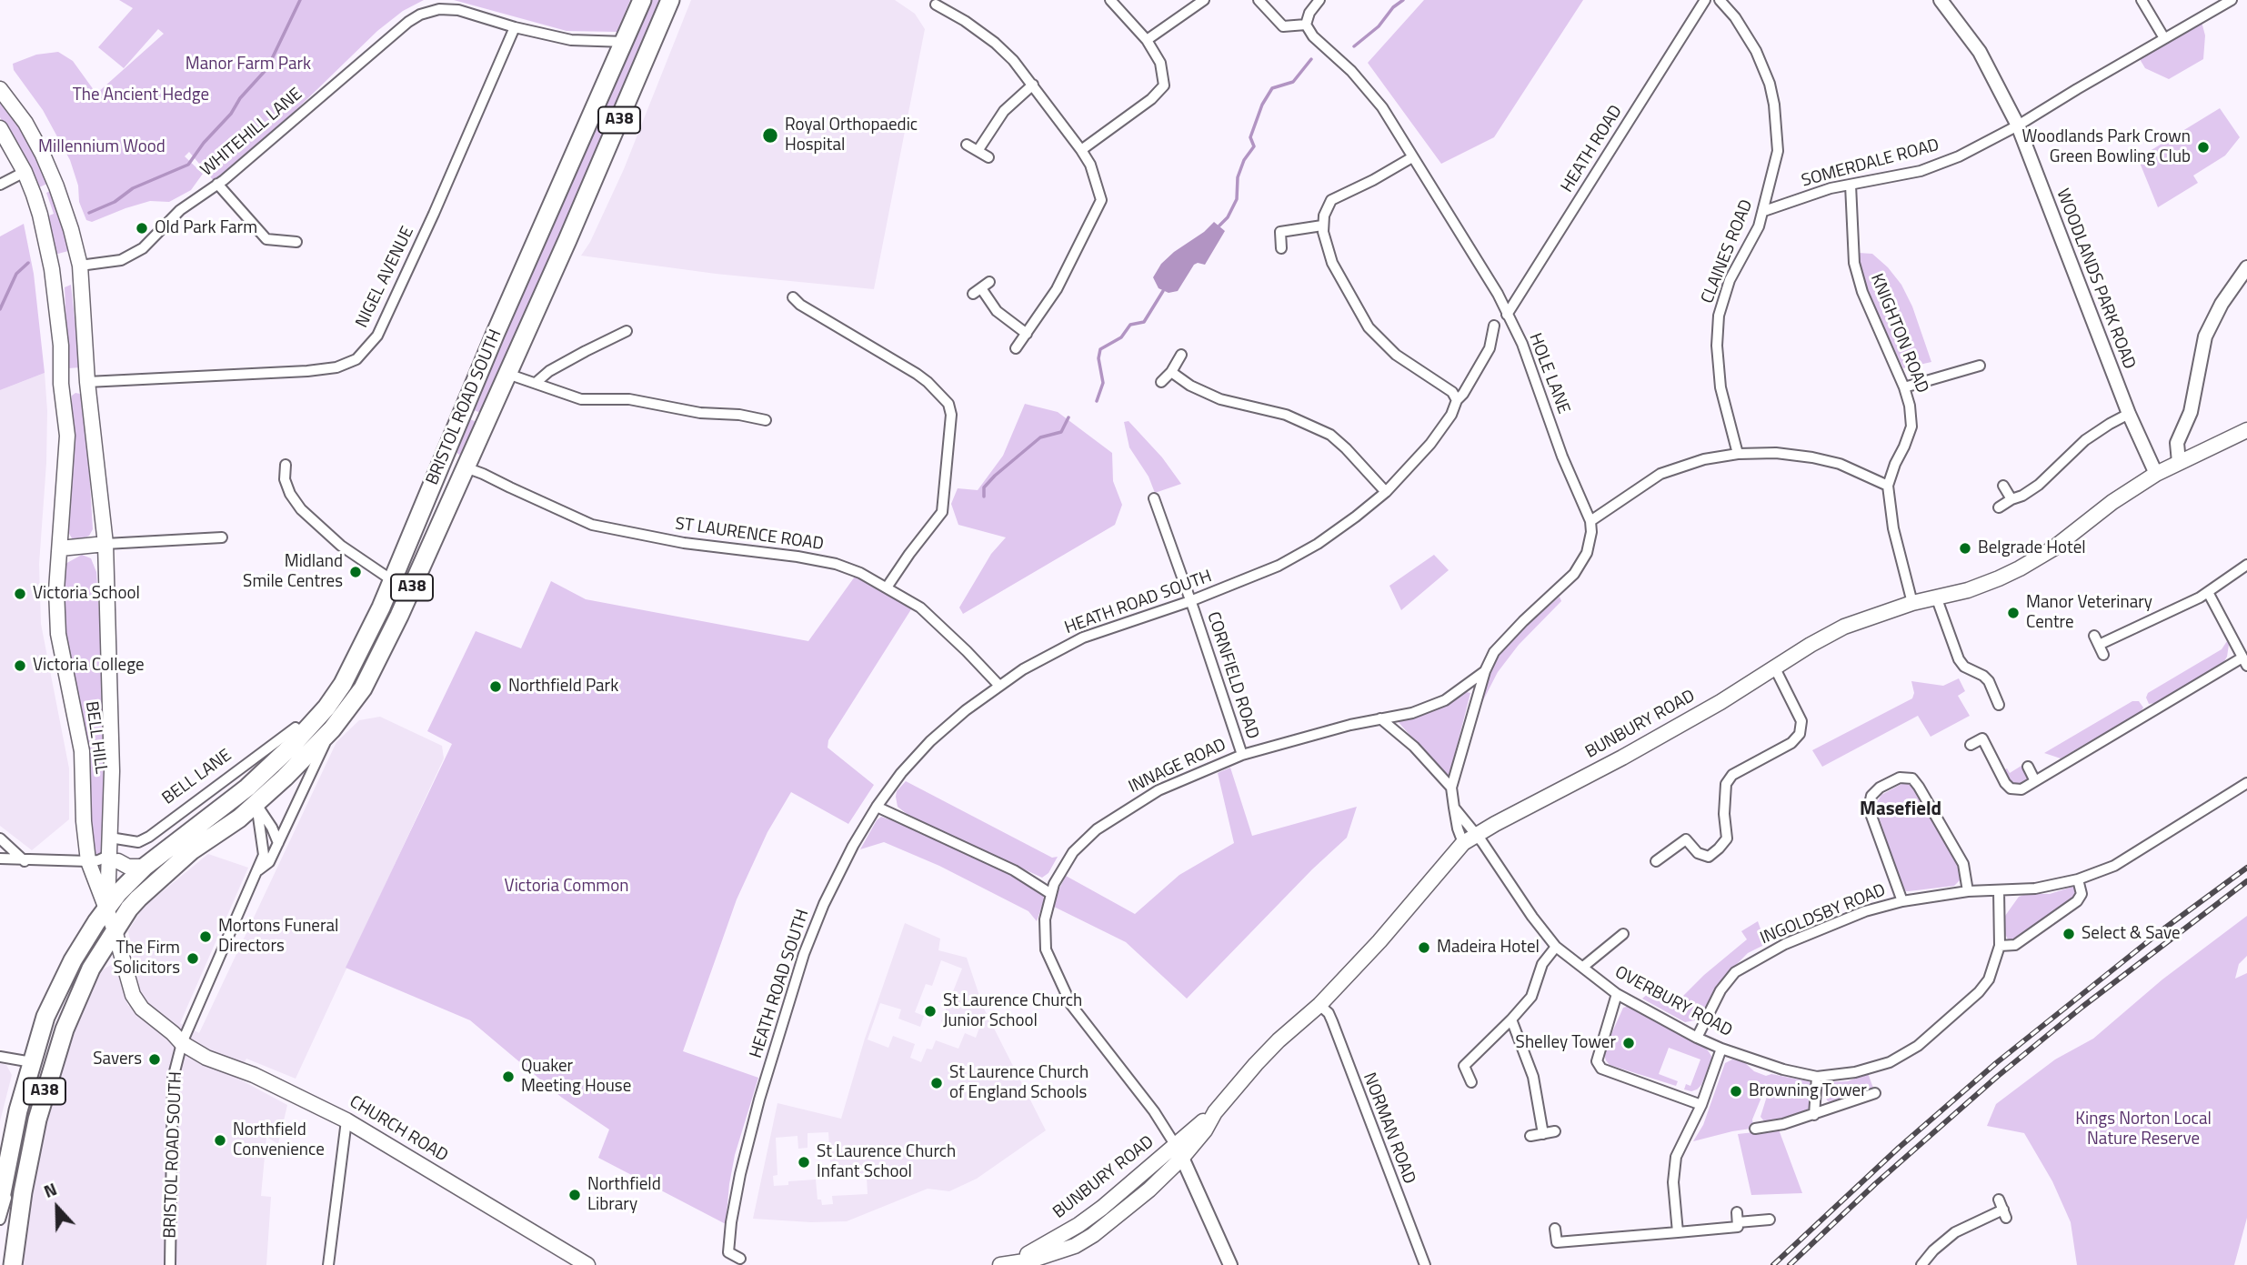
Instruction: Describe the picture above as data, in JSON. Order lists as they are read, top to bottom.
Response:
{
  "streets": {
    "highway": ["A38", "BRISTOL ROAD SOUTH"],
    "main road": ["BUNBURY ROAD", "BELL HILL", "CHURCH ROAD"],
    "street": [
      "WHITEHILL LANE",
      "HEATH ROAD",
      "SOMERDALE ROAD",
      "CLAINES ROAD",
      "NIGEL AVENUE",
      "WOODLANDS PARK ROAD",
      "KNIGHTON ROAD",
      "HOLE LANE",
      "ST LAURENCE ROAD",
      "HEATH ROAD SOUTH",
      "CORNFIELD ROAD",
      "INNAGE ROAD",
      "BELL LANE",
      "INGOLDSBY ROAD",
      "OVERBURY ROAD",
      "NORMAN ROAD"
    ]
  },
  "crossings": [
    ["A38", "BRISTOL ROAD SOUTH"],
    ["A38", "BELL HILL"],
    ["WHITEHILL LANE", "NIGEL AVENUE"],
    ["WHITEHILL LANE", "BRISTOL ROAD SOUTH"],
    ["WHITEHILL LANE", "BELL HILL"],
    ["HEATH ROAD", "HOLE LANE"],
    ["SOMERDALE ROAD", "CLAINES ROAD"],
    ["SOMERDALE ROAD", "WOODLANDS PARK ROAD"],
    ["SOMERDALE ROAD", "KNIGHTON ROAD"],
    ["NIGEL AVENUE", "BELL HILL"],
    ["WOODLANDS PARK ROAD", "BUNBURY ROAD"],
    ["KNIGHTON ROAD", "BUNBURY ROAD"],
    ["BRISTOL ROAD SOUTH", "ST LAURENCE ROAD"],
    ["BRISTOL ROAD SOUTH", "CHURCH ROAD"],
    ["ST LAURENCE ROAD", "HEATH ROAD SOUTH"],
    ["HEATH ROAD SOUTH", "CORNFIELD ROAD"],
    ["CORNFIELD ROAD", "INNAGE ROAD"],
    ["BUNBURY ROAD", "INNAGE ROAD"],
    ["BUNBURY ROAD", "OVERBURY ROAD"],
    ["BUNBURY ROAD", "NORMAN ROAD"],
    ["BELL HILL", "BELL LANE"],
    ["INGOLDSBY ROAD", "OVERBURY ROAD"]
  ],
  "districts": ["Masefield"],
  "parks": [
    "Manor Farm Park",
    "The Ancient Hedge",
    "Millennium Wood",
    "Victoria Common",
    "Kings Norton Local Nature Reserve"
  ],
  "places": [
    "Royal Orthopaedic Hospital",
    "Woodlands Park Crown Green Bowling Club",
    "Old Park Farm",
    "Belgrade Hotel",
    "Midland Smile Centres",
    "Victoria School",
    "Manor Veterinary Centre",
    "Victoria College",
    "Northfield Park",
    "Select & Save",
    "Mortons Funeral Directors",
    "Madeira Hotel",
    "The Firm Solicitors",
    "St Laurence Church Junior School",
    "Shelley Tower",
    "Savers",
    "Quaker Meeting House",
    "St Laurence Church of England Schools",
    "Browning Tower",
    "Northfield Convenience",
    "St Laurence Church Infant School",
    "Northfield Library"
  ],
  "north": "top"
}
